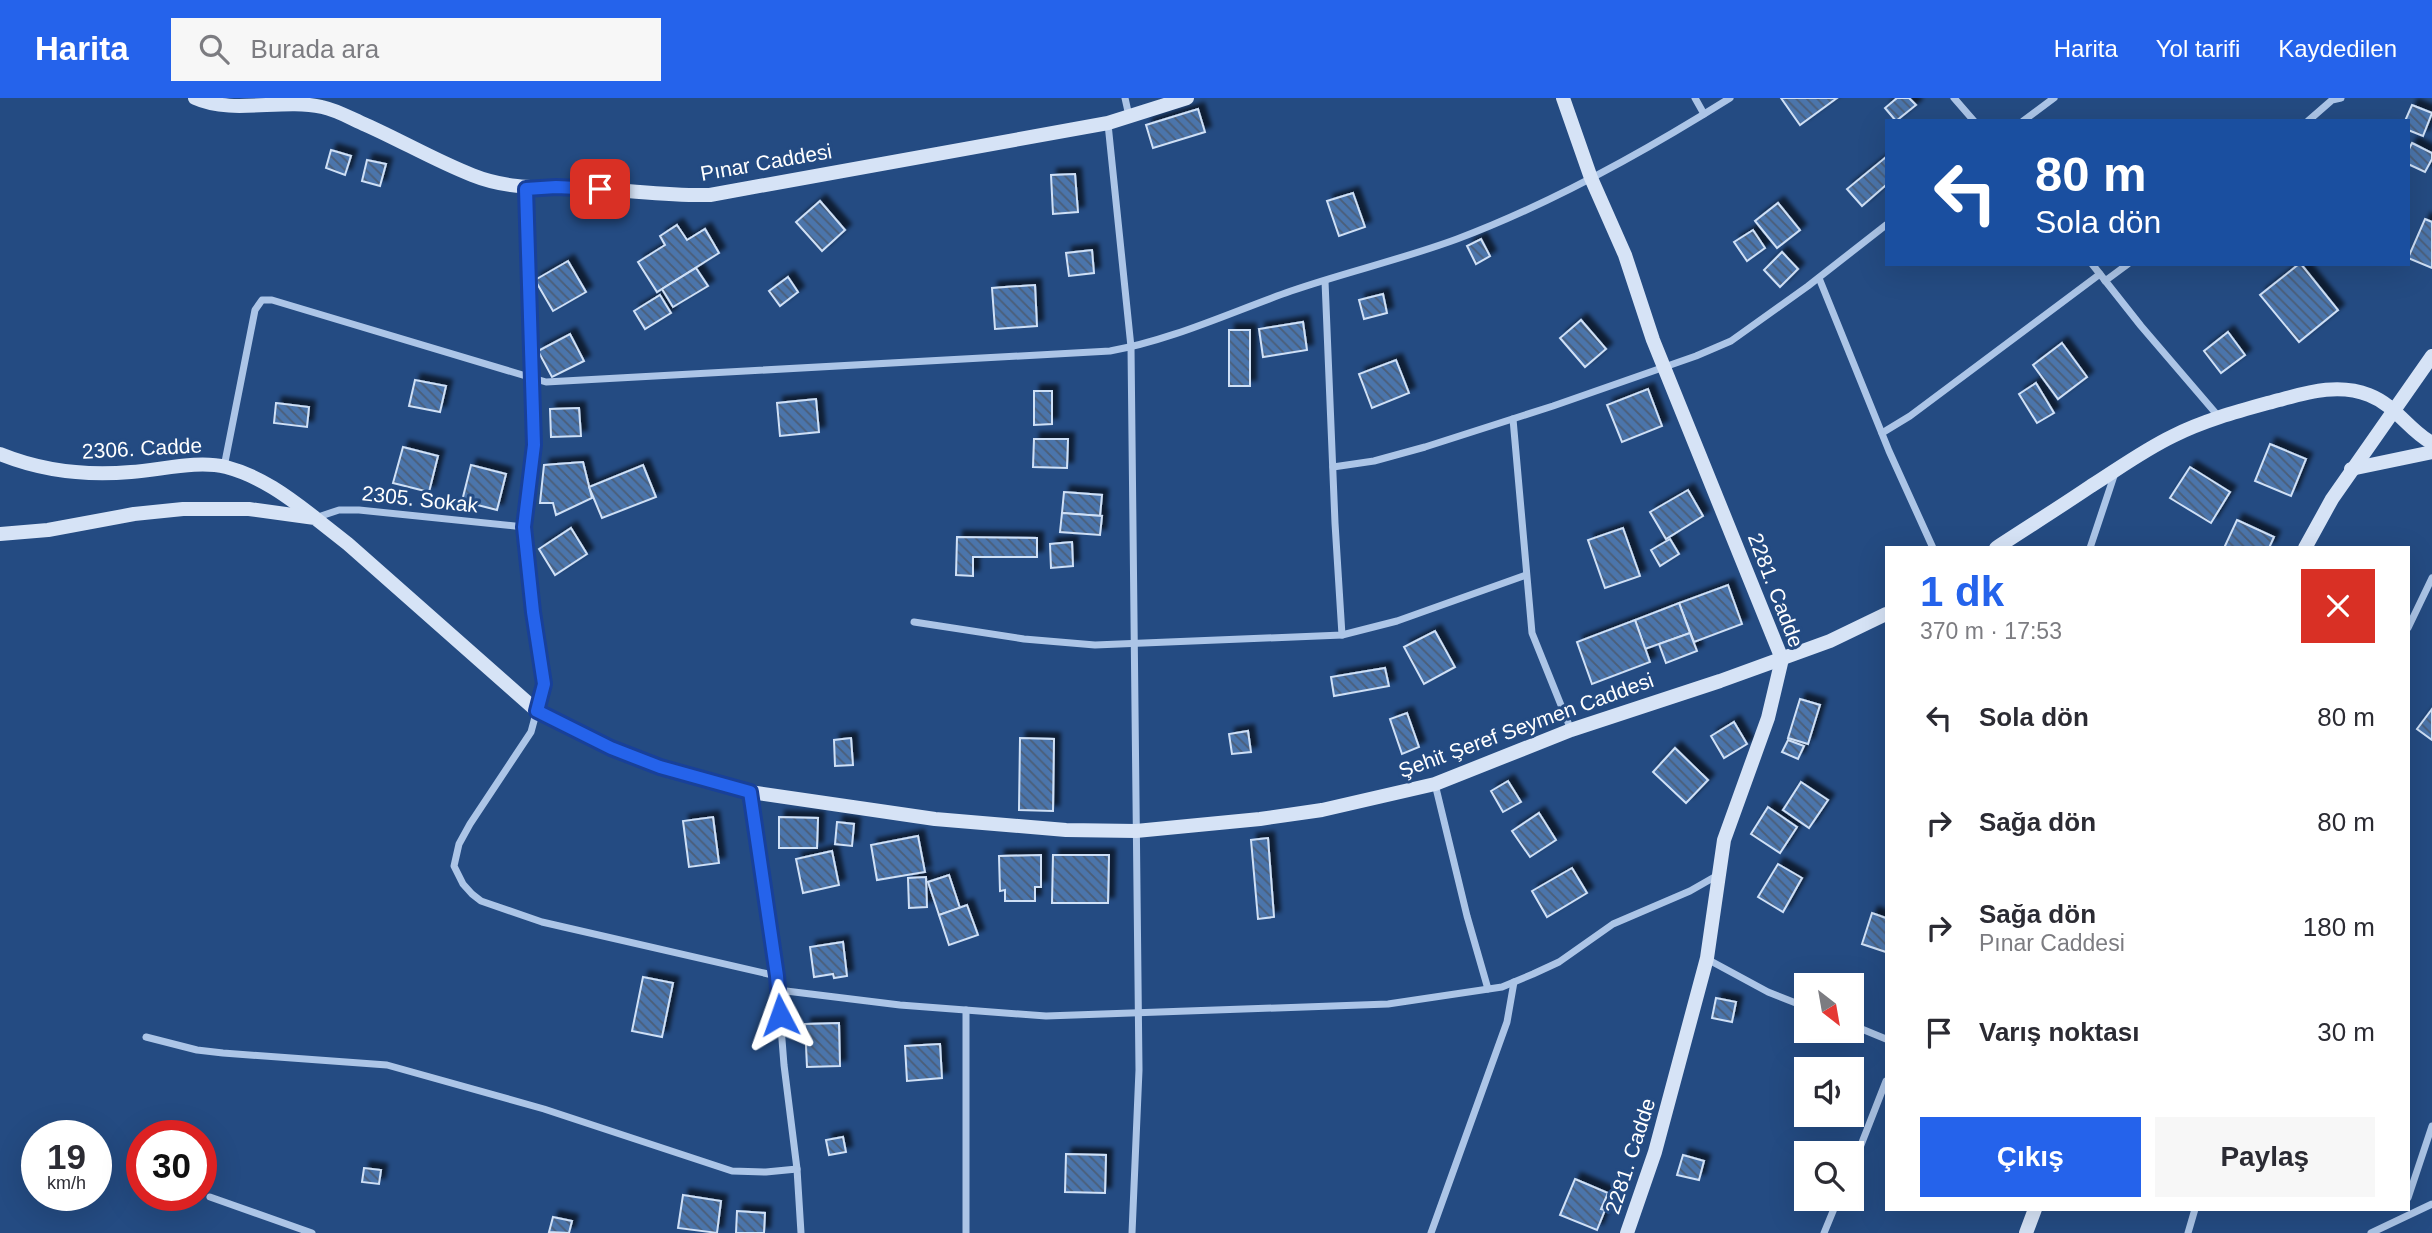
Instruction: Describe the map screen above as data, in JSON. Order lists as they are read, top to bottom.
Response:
{
  "streets": {
    "street": [
      "Pınar Caddesi",
      "2306. Cadde",
      "2305. Sokak",
      "2281. Cadde",
      "Şehit Şeref Seymen Caddesi"
    ]
  },
  "crossings": [
    ["2306. Cadde", "2305. Sokak"],
    ["2306. Cadde", "Şehit Şeref Seymen Caddesi"],
    ["2305. Sokak", "Şehit Şeref Seymen Caddesi"],
    ["2281. Cadde", "Şehit Şeref Seymen Caddesi"]
  ],
  "north": "bottom right",
  "page": {
    "header": "Harita",
    "search": "Burada ara",
    "nav": ["Harita", "Yol tarifi", "Kaydedilen"],
    "turn": ["80 m", "Sola dön"],
    "heading": ["1 dk", "370 m · 17:53"],
    "list": [
      {
        "name": "Sola dön",
        "value": "80 m"
      },
      {
        "name": "Sağa dön",
        "value": "80 m"
      },
      {
        "name": "Sağa dön",
        "note": "Pınar Caddesi",
        "value": "180 m"
      },
      {
        "name": "Varış noktası",
        "value": "30 m"
      }
    ],
    "buttons": ["Çıkış", "Paylaş"],
    "speed": "19 km/h",
    "limit": "30"
  }
}
